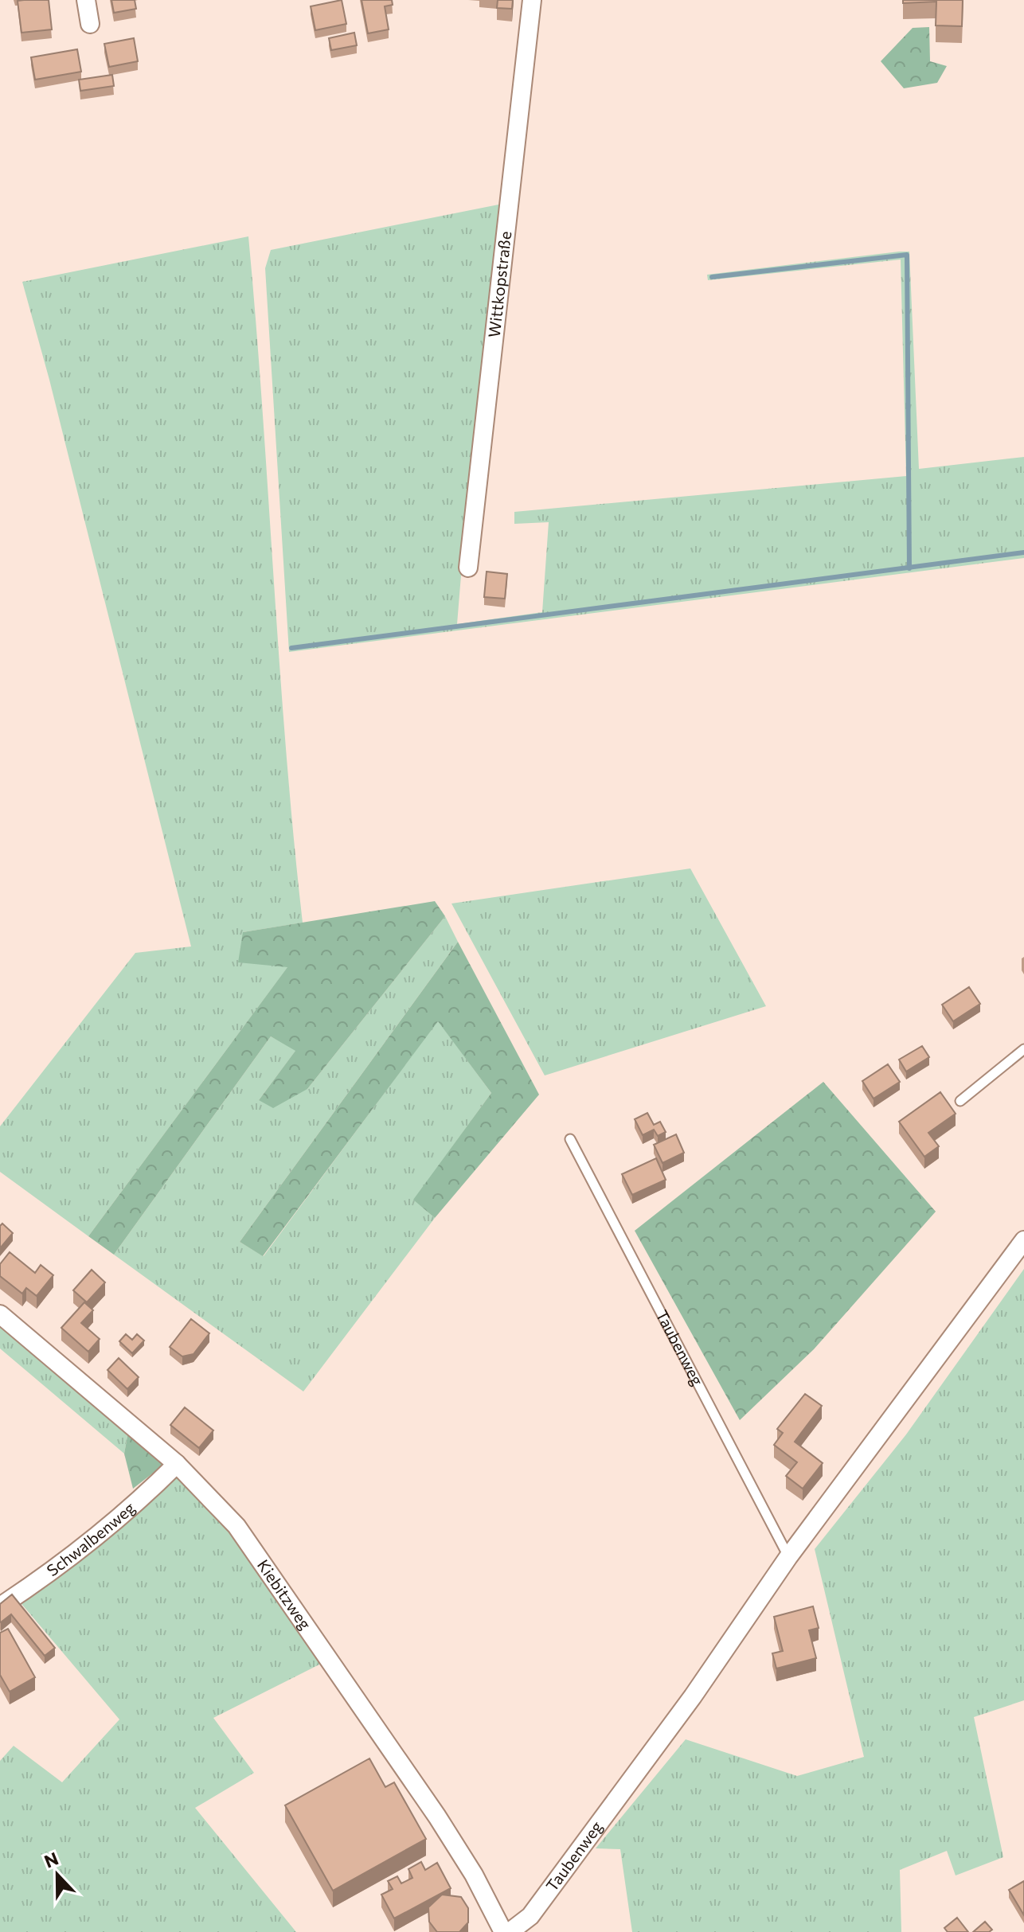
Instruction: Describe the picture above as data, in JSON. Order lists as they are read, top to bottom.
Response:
{
  "streets": {
    "street": [
      "Wittkopstraße",
      "Taubenweg",
      "Schwalbenweg",
      "Kiebitzweg"
    ]
  },
  "crossings": [
    ["Schwalbenweg", "Kiebitzweg"]
  ],
  "north": "top"
}
